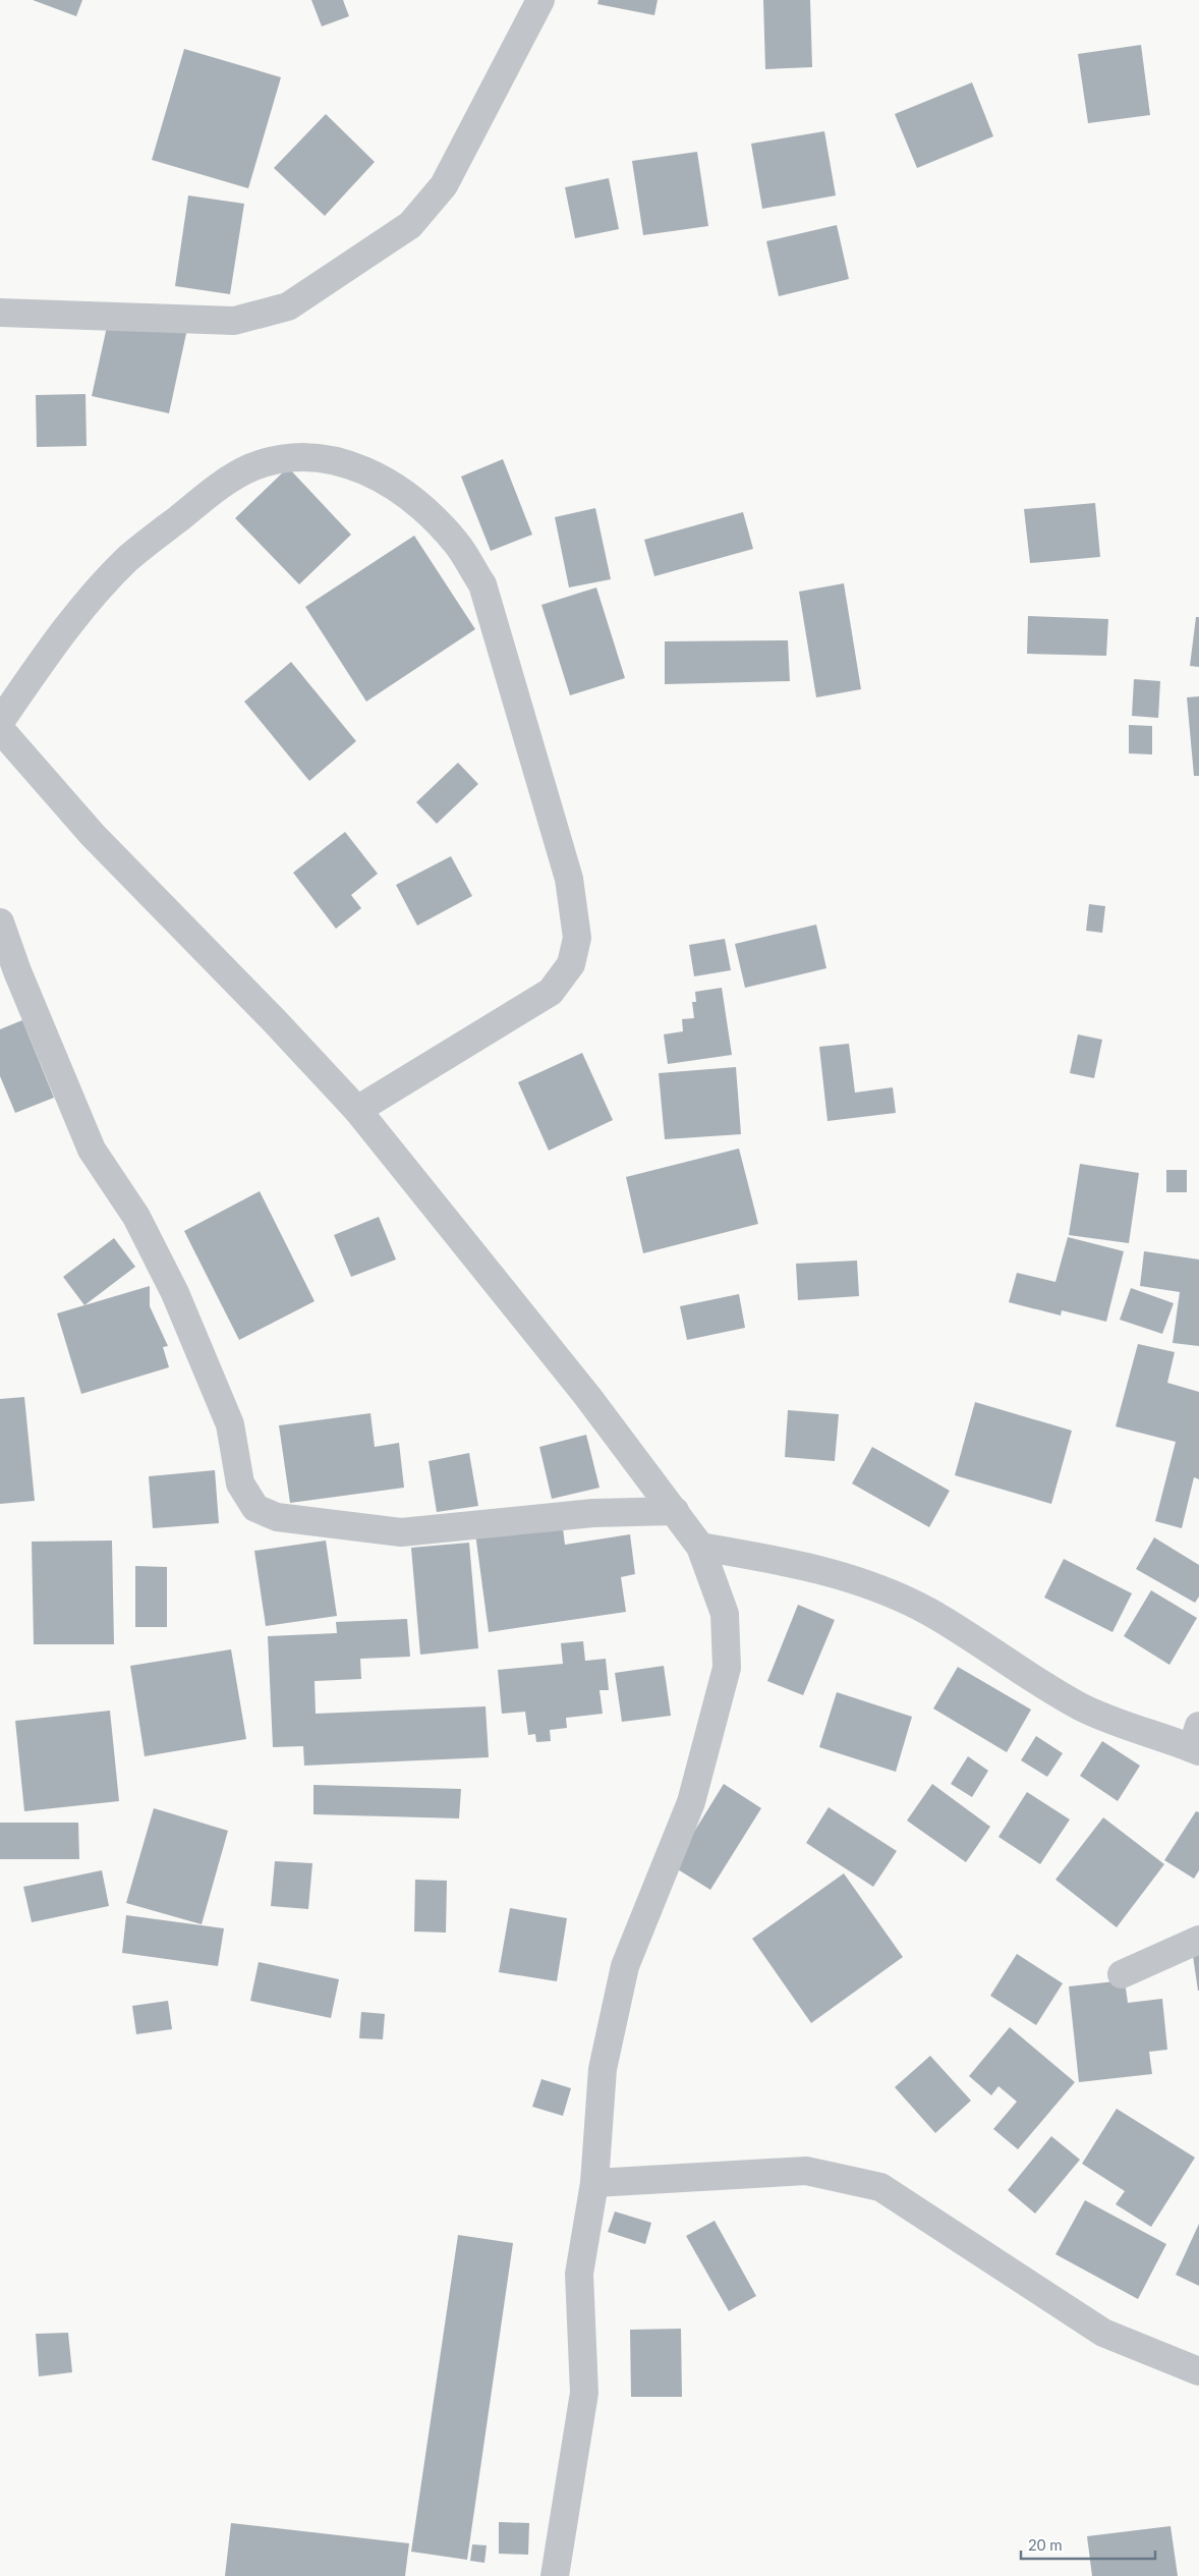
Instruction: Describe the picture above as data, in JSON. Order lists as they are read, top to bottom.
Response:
{
  "scale_bar": "20 m"
}
